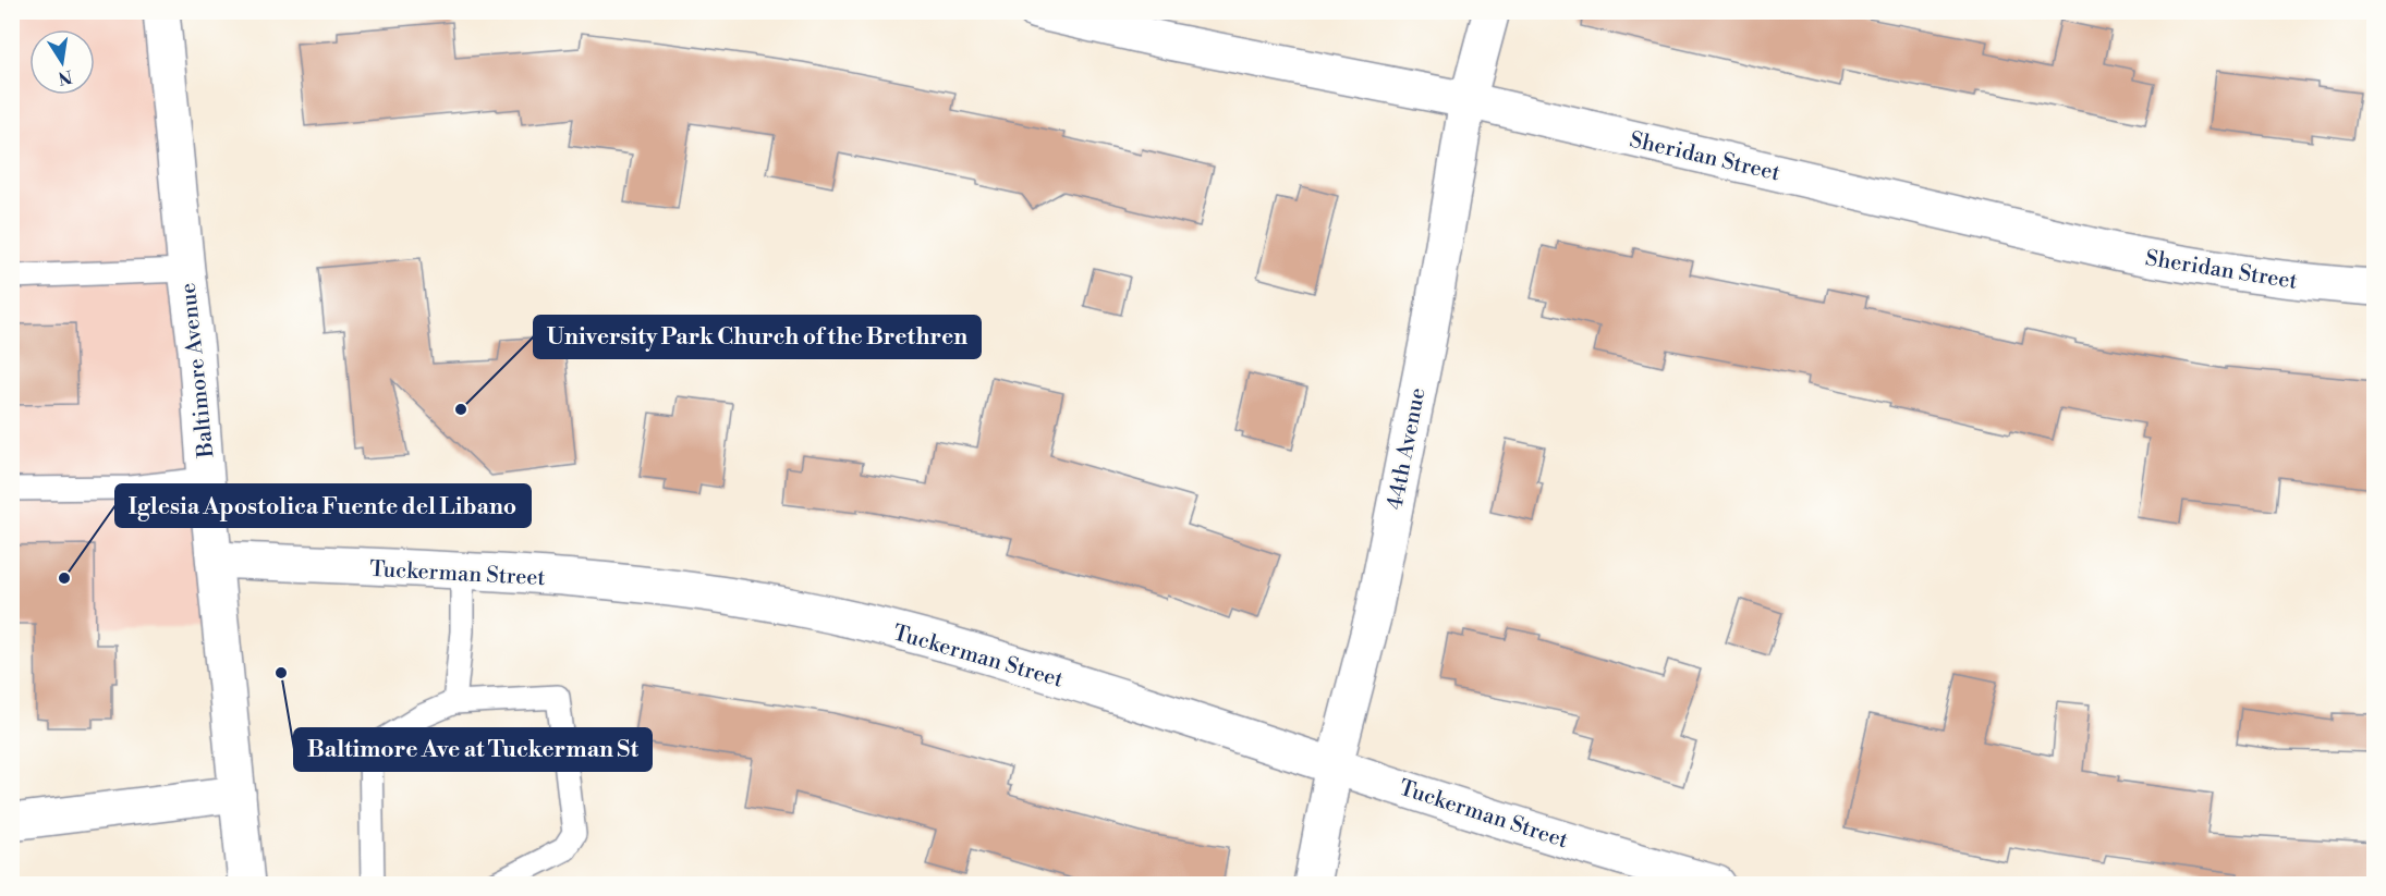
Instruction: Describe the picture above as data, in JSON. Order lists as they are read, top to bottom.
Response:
{
  "streets": {
    "street": [
      "Sheridan Street",
      "Baltimore Avenue",
      "44th Avenue",
      "Tuckerman Street"
    ]
  },
  "crossings": [
    ["Sheridan Street", "44th Avenue"],
    ["Baltimore Avenue", "Tuckerman Street"],
    ["44th Avenue", "Tuckerman Street"]
  ],
  "places": ["University Park Church of the Brethren", "Iglesia Apostolica Fuente del Libano", "Baltimore Ave at Tuckerman St"],
  "north": "bottom"
}
